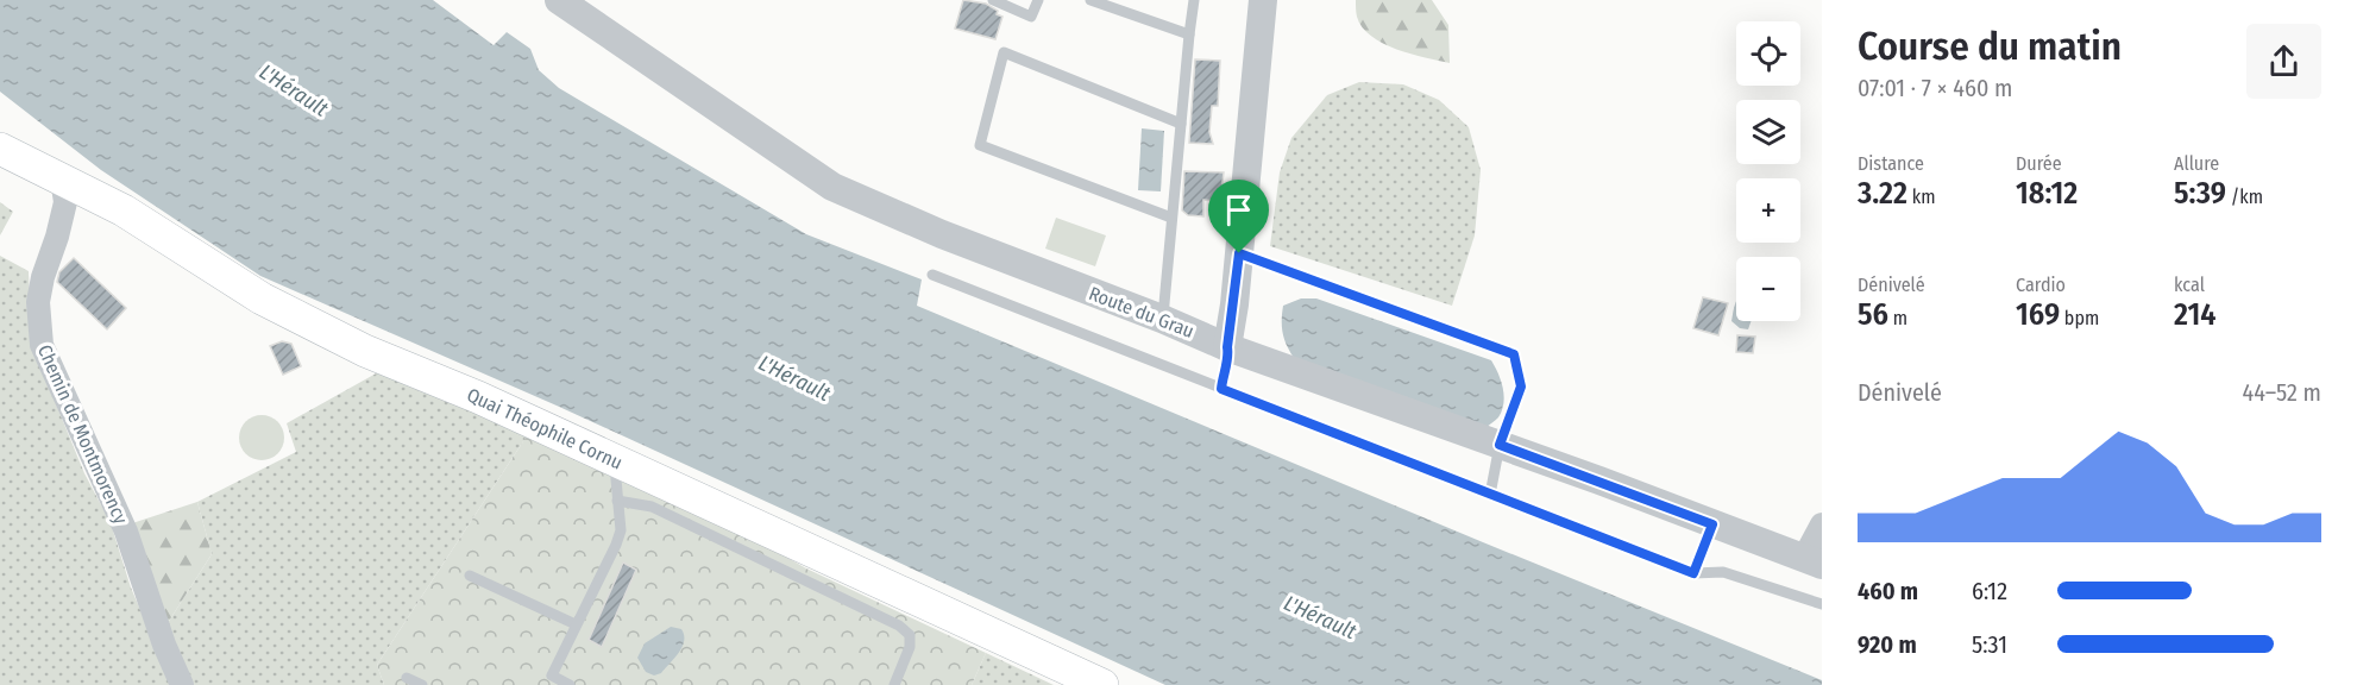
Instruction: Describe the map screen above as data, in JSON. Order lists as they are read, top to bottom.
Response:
{
  "streets": {
    "main road": ["Quai Théophile Cornu"],
    "street": ["Route du Grau", "Chemin de Montmorency"]
  },
  "crossings": [
    ["Quai Théophile Cornu", "Chemin de Montmorency"]
  ],
  "water": ["L'Hérault"],
  "page": {
    "heading": ["Course du matin", "07:01 · 7 × 460 m"],
    "map_buttons": ["+", "−"],
    "stats": [
      ["Distance", "3.22 km"],
      ["Durée", "18:12"],
      ["Allure", "5:39 /km"],
      ["Dénivelé", "56 m"],
      ["Cardio", "169 bpm"],
      ["kcal", "214"]
    ],
    "chart": ["Dénivelé", "44–52 m"],
    "list": [
      {
        "name": "460 m",
        "note": "6:12"
      },
      {
        "name": "920 m",
        "note": "5:31"
      }
    ]
  }
}
